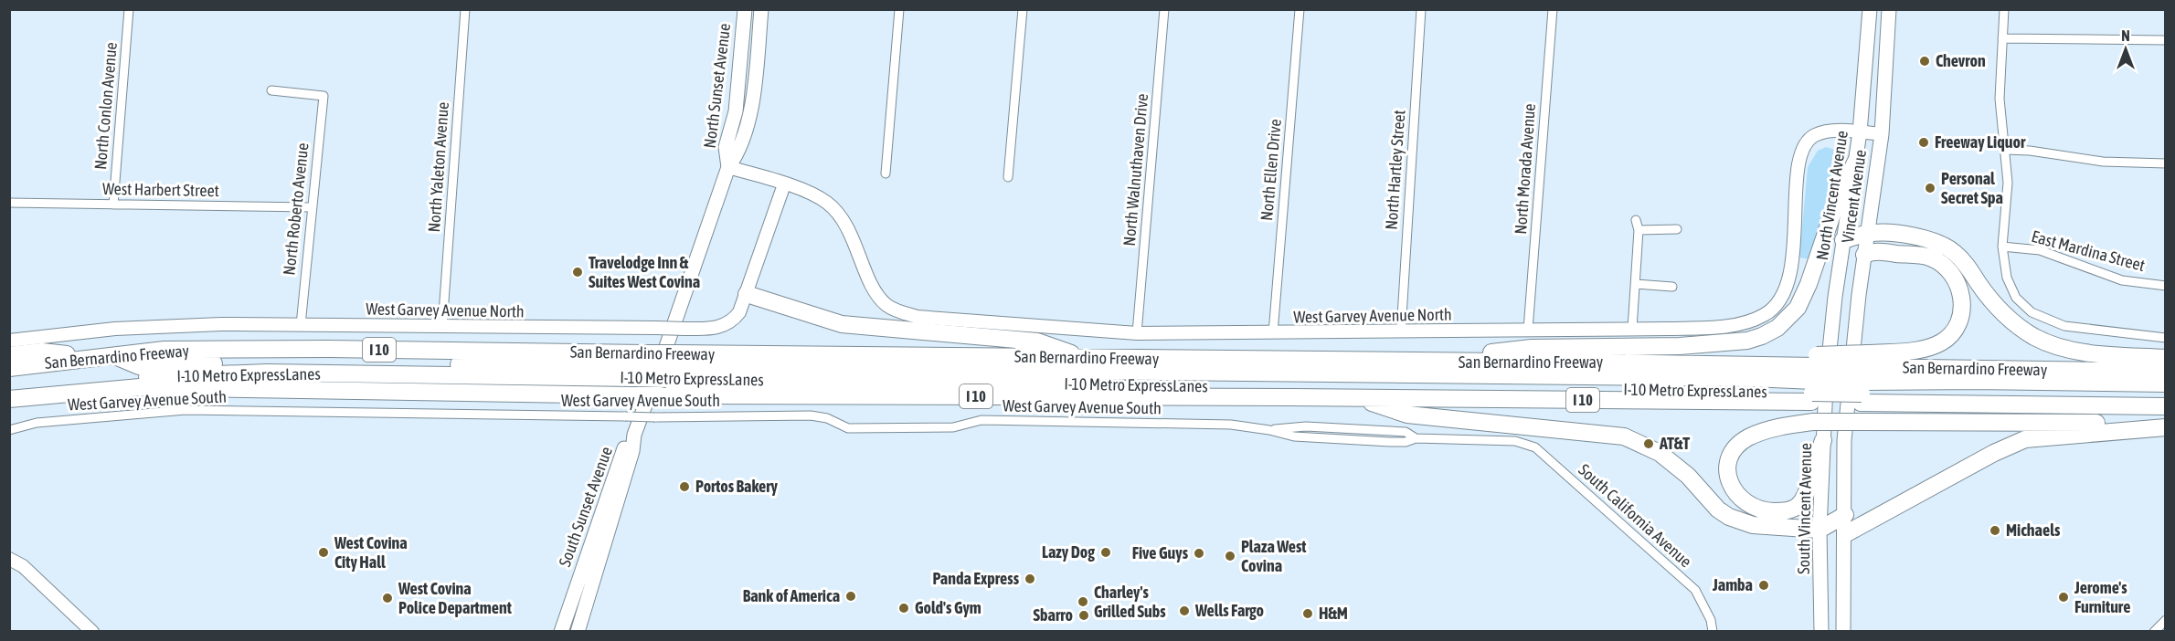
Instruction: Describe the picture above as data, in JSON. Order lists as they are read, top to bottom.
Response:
{
  "streets": {
    "highway": ["I 10", "San Bernardino Freeway", "I-10 Metro ExpressLanes"],
    "main road": [
      "North Sunset Avenue",
      "North Vincent Avenue",
      "Vincent Avenue",
      "South Sunset Avenue",
      "South Vincent Avenue"
    ],
    "street": [
      "North Conlon Avenue",
      "North Yaleton Avenue",
      "North Morada Avenue",
      "North Walnuthaven Drive",
      "North Ellen Drive",
      "North Hartley Street",
      "West Harbert Street",
      "North Roberto Avenue",
      "East Mardina Street",
      "West Garvey Avenue North",
      "West Garvey Avenue South",
      "South California Avenue"
    ]
  },
  "crossings": [
    ["North Sunset Avenue", "West Garvey Avenue North"],
    ["North Sunset Avenue", "San Bernardino Freeway"],
    ["North Sunset Avenue", "I-10 Metro ExpressLanes"],
    ["North Sunset Avenue", "South Sunset Avenue"],
    ["North Conlon Avenue", "West Harbert Street"],
    ["North Yaleton Avenue", "West Garvey Avenue North"],
    ["North Morada Avenue", "West Garvey Avenue North"],
    ["North Walnuthaven Drive", "West Garvey Avenue North"],
    ["North Ellen Drive", "West Garvey Avenue North"],
    ["North Hartley Street", "West Garvey Avenue North"],
    ["West Harbert Street", "North Roberto Avenue"],
    ["North Vincent Avenue", "West Garvey Avenue North"],
    ["North Vincent Avenue", "San Bernardino Freeway"],
    ["North Vincent Avenue", "I-10 Metro ExpressLanes"],
    ["North Vincent Avenue", "South Vincent Avenue"],
    ["Vincent Avenue", "West Garvey Avenue North"],
    ["Vincent Avenue", "San Bernardino Freeway"],
    ["North Roberto Avenue", "West Garvey Avenue North"],
    ["San Bernardino Freeway", "I-10 Metro ExpressLanes"],
    ["San Bernardino Freeway", "South Vincent Avenue"],
    ["I-10 Metro ExpressLanes", "South Vincent Avenue"],
    ["West Garvey Avenue South", "South California Avenue"]
  ],
  "places": [
    "Chevron",
    "Freeway Liquor",
    "Personal Secret Spa",
    "Travelodge Inn & Suites West Covina",
    "AT&T",
    "Portos Bakery",
    "Michaels",
    "West Covina City Hall",
    "Lazy Dog",
    "Five Guys",
    "Plaza West Covina",
    "Panda Express",
    "Jamba",
    "Bank of America",
    "Jerome's Furniture",
    "West Covina Police Department",
    "Charley's Grilled Subs",
    "Gold's Gym",
    "Wells Fargo",
    "H&M",
    "Sbarro"
  ],
  "north": "top"
}
